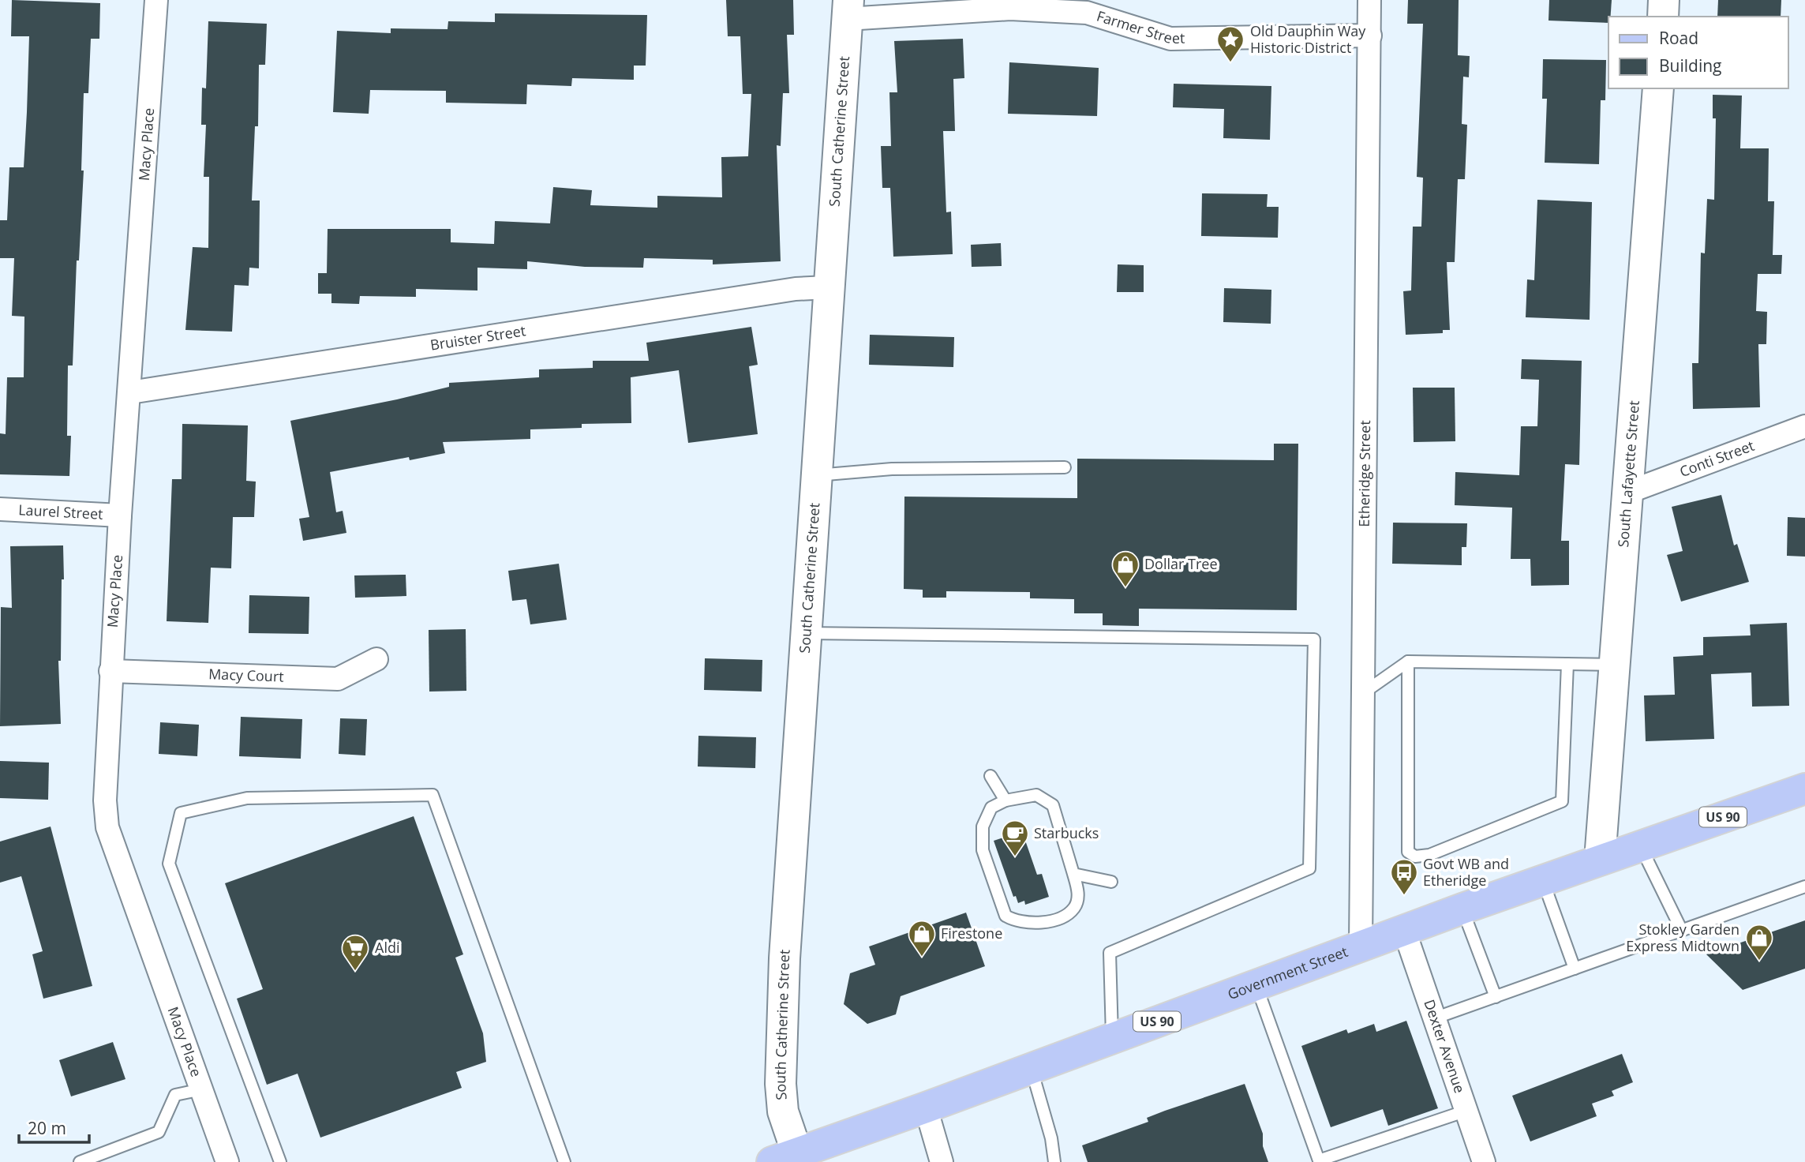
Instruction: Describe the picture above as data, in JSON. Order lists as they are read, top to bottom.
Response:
{
  "streets": {
    "main road": ["US 90", "Government Street"],
    "street": [
      "Farmer Street",
      "South Catherine Street",
      "Macy Place",
      "Bruister Street",
      "Conti Street",
      "Etheridge Street",
      "South Lafayette Street",
      "Laurel Street",
      "Macy Court",
      "Dexter Avenue"
    ]
  },
  "crossings": [
    ["Farmer Street", "South Catherine Street"],
    ["Farmer Street", "Etheridge Street"],
    ["South Catherine Street", "Bruister Street"],
    ["South Catherine Street", "Government Street"],
    ["Macy Place", "Bruister Street"],
    ["Macy Place", "Laurel Street"],
    ["Macy Place", "Macy Court"],
    ["Conti Street", "South Lafayette Street"],
    ["Etheridge Street", "Government Street"],
    ["South Lafayette Street", "Government Street"],
    ["Government Street", "Dexter Avenue"]
  ],
  "places": {
    "place": ["Old Dauphin Way Historic District"],
    "shop": ["Dollar Tree", "Firestone", "Stokley Garden Express Midtown"],
    "cafe": ["Starbucks"],
    "bus stop": ["Govt WB and Etheridge"],
    "supermarket": ["Aldi"]
  },
  "legend": ["Road", "Building"],
  "scale_bar": "20 m"
}
